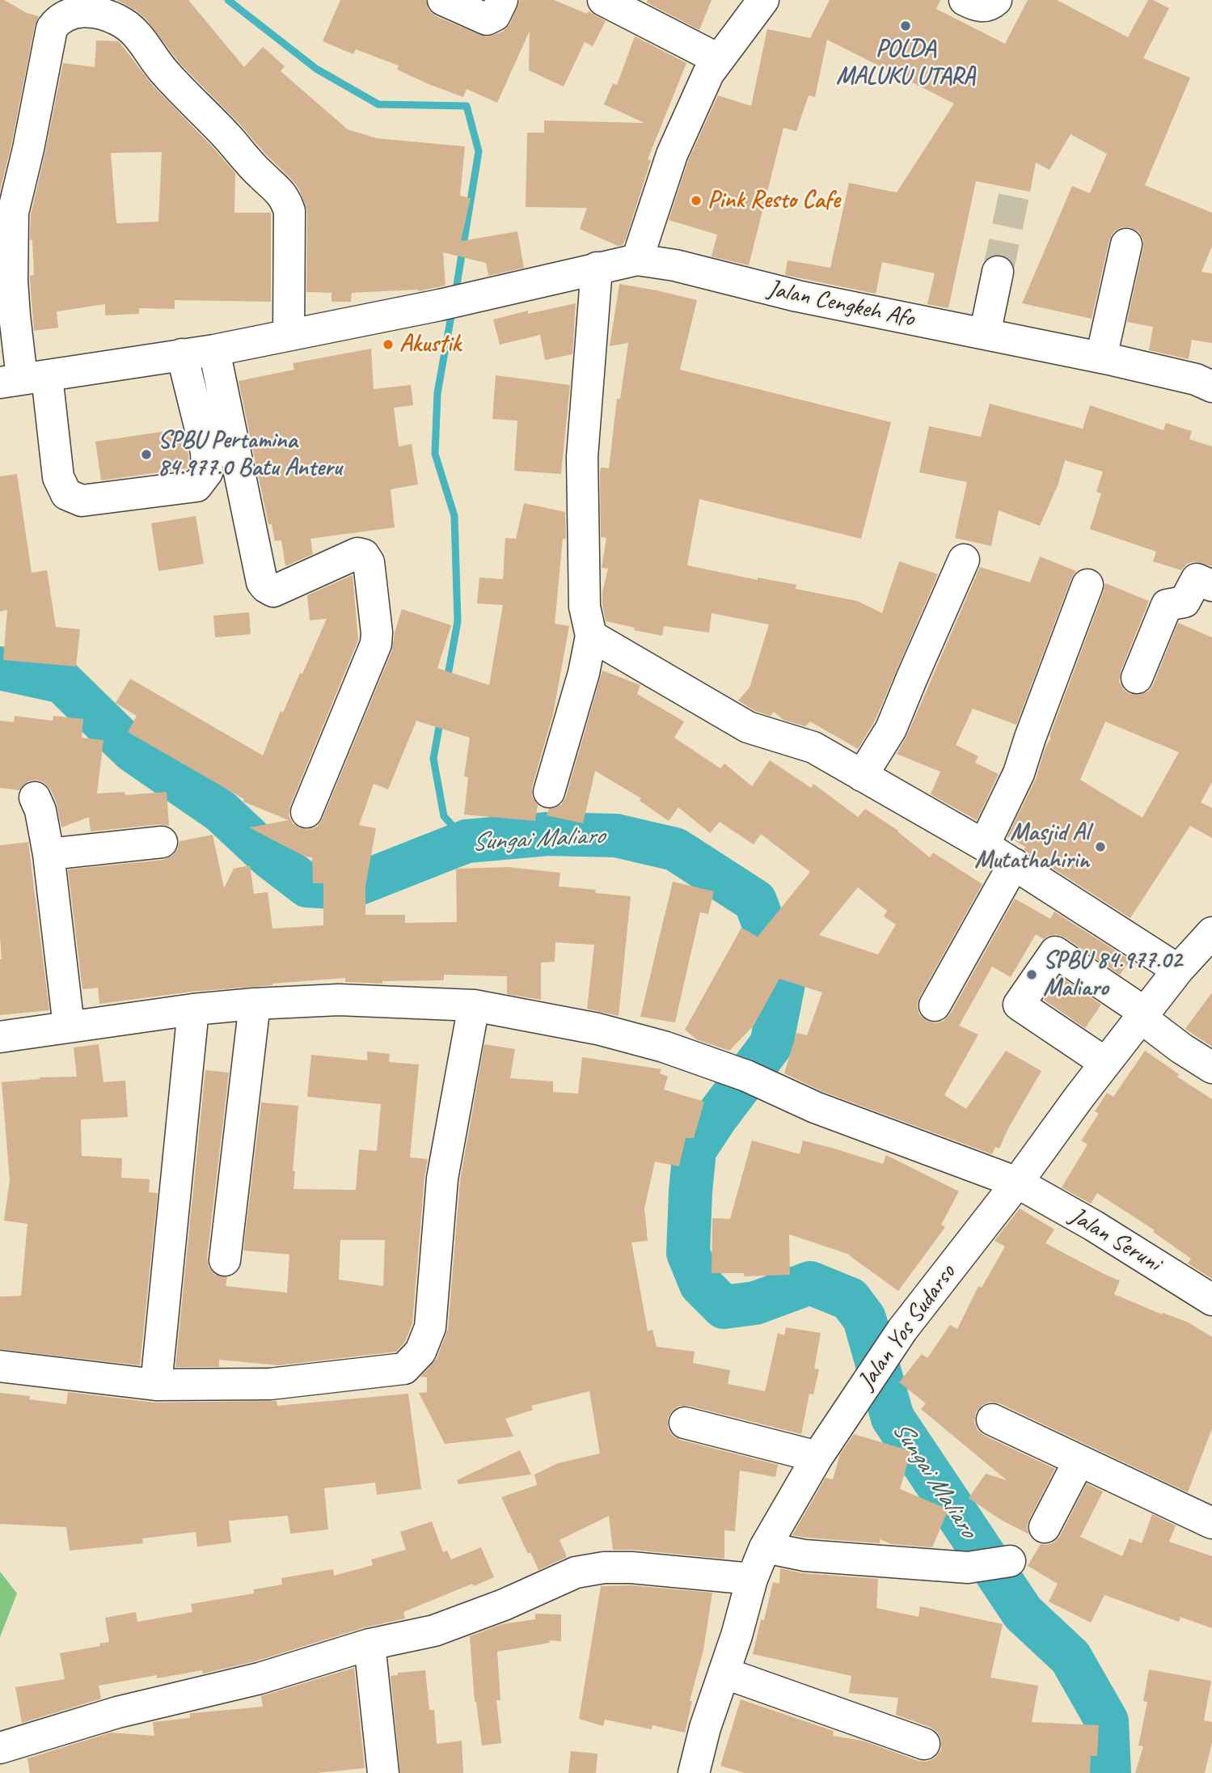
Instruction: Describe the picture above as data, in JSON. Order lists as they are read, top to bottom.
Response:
{
  "streets": {
    "street": ["Jalan Cengkeh Afo", "Jalan Seruni", "Jalan Yos Sudarso"]
  },
  "crossings": [
    ["Jalan Seruni", "Jalan Yos Sudarso"]
  ],
  "water": ["Sungai Maliaro"],
  "places": [
    "POLDA MALUKU UTARA",
    "Pink Resto Cafe",
    "Akustik",
    "SPBU Pertamina 84.977.0 Batu Anteru",
    "Masjid Al Mutathahirin",
    "SPBU 84.977.02 Maliaro"
  ]
}
